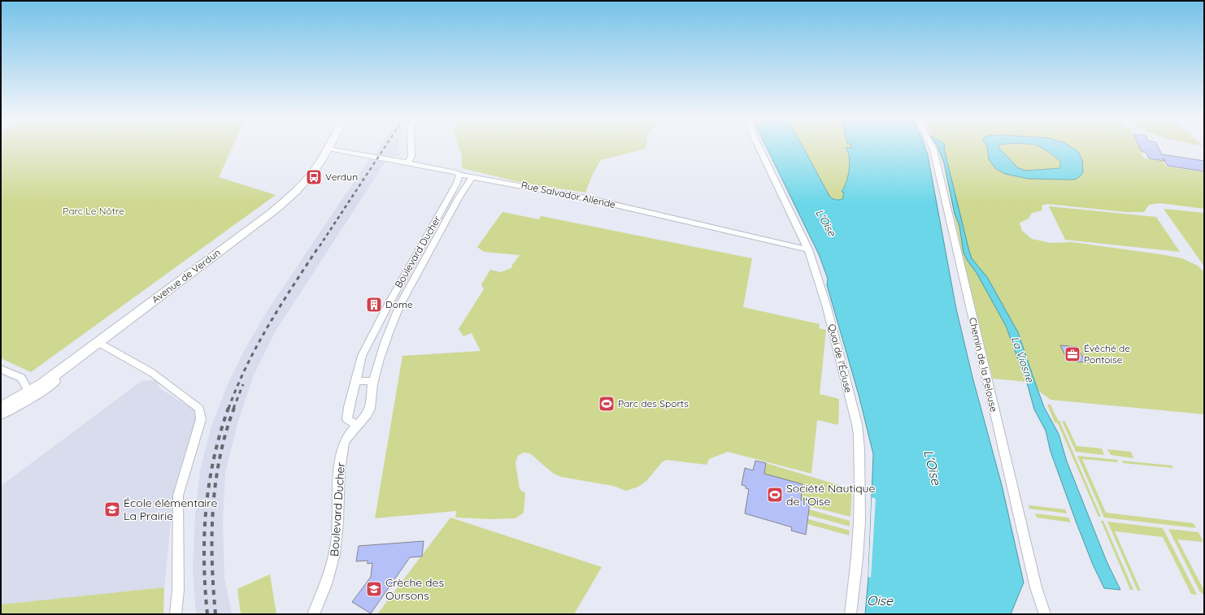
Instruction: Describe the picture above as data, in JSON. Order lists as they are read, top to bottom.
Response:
{
  "streets": {
    "main road": ["Avenue de Verdun"],
    "street": [
      "Rue Salvador Allende",
      "Boulevard Ducher",
      "Quai de l'Écluse",
      "Chemin de la Pelouse"
    ]
  },
  "crossings": [
    ["Rue Salvador Allende", "Boulevard Ducher"],
    ["Rue Salvador Allende", "Avenue de Verdun"],
    ["Rue Salvador Allende", "Quai de l'Écluse"]
  ],
  "water": ["L'Oise", "La Viosne", "Oise"],
  "parks": ["Parc Le Nôtre"],
  "places": {
    "bus stop": ["Verdun"],
    "building": ["Dome"],
    "office": ["Évêché de Pontoise"],
    "sports": ["Parc des Sports", "Société Nautique de l'Oise"],
    "school or university": ["École élémentaire La Prairie", "Crèche des Oursons"]
  }
}
